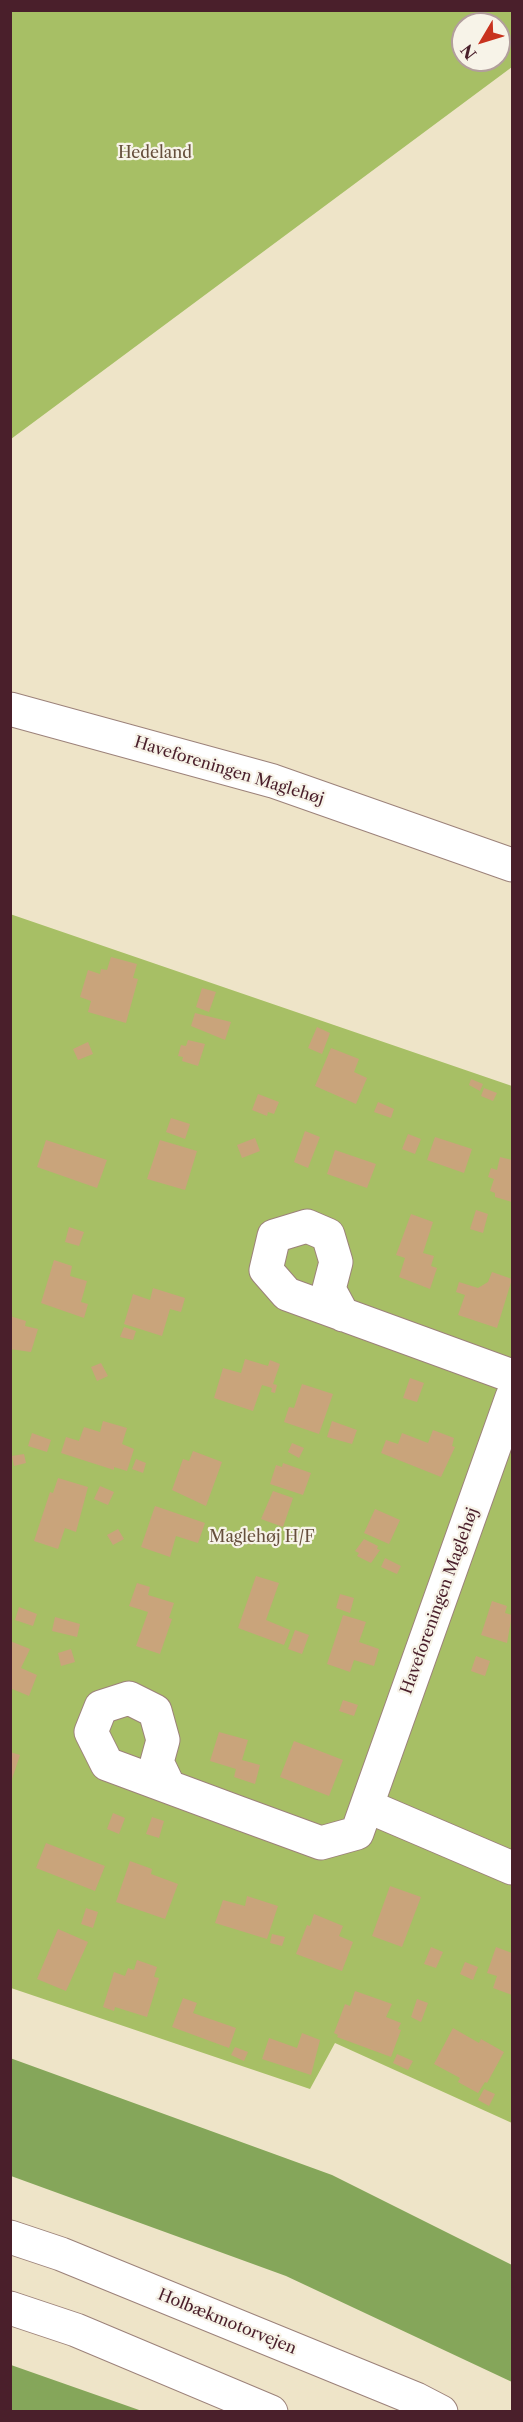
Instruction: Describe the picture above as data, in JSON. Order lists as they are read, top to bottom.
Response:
{
  "streets": {
    "main road": ["Haveforeningen Maglehøj", "Holbækmotorvejen"]
  },
  "parks": ["Hedeland", "Maglehøj H/F"],
  "north": "bottom left"
}
